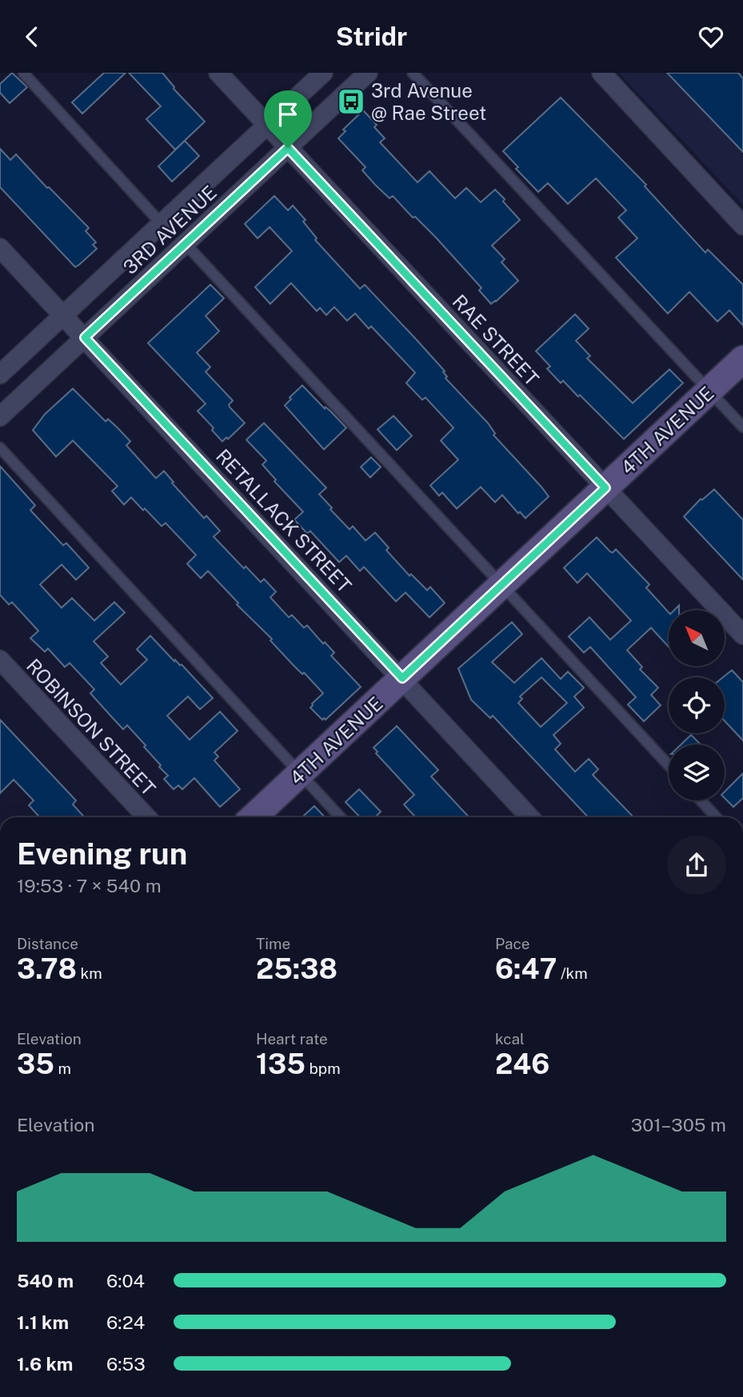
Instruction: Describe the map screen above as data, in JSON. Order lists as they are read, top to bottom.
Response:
{
  "streets": {
    "street": [
      "3RD AVENUE",
      "RAE STREET",
      "4TH AVENUE",
      "RETALLACK STREET",
      "ROBINSON STREET"
    ]
  },
  "crossings": [
    ["3RD AVENUE", "RAE STREET"],
    ["3RD AVENUE", "RETALLACK STREET"],
    ["RAE STREET", "4TH AVENUE"],
    ["4TH AVENUE", "RETALLACK STREET"]
  ],
  "places": {
    "bus stop": ["3rd Avenue @ Rae Street"]
  },
  "north": "top left",
  "page": {
    "header": "Stridr",
    "heading": ["Evening run", "19:53 · 7 × 540 m"],
    "stats": [
      ["Distance", "3.78 km"],
      ["Time", "25:38"],
      ["Pace", "6:47 /km"],
      ["Elevation", "35 m"],
      ["Heart rate", "135 bpm"],
      ["kcal", "246"]
    ],
    "chart": ["Elevation", "301–305 m"],
    "list": [
      {
        "name": "540 m",
        "note": "6:04"
      },
      {
        "name": "1.1 km",
        "note": "6:24"
      },
      {
        "name": "1.6 km",
        "note": "6:53"
      }
    ]
  }
}
